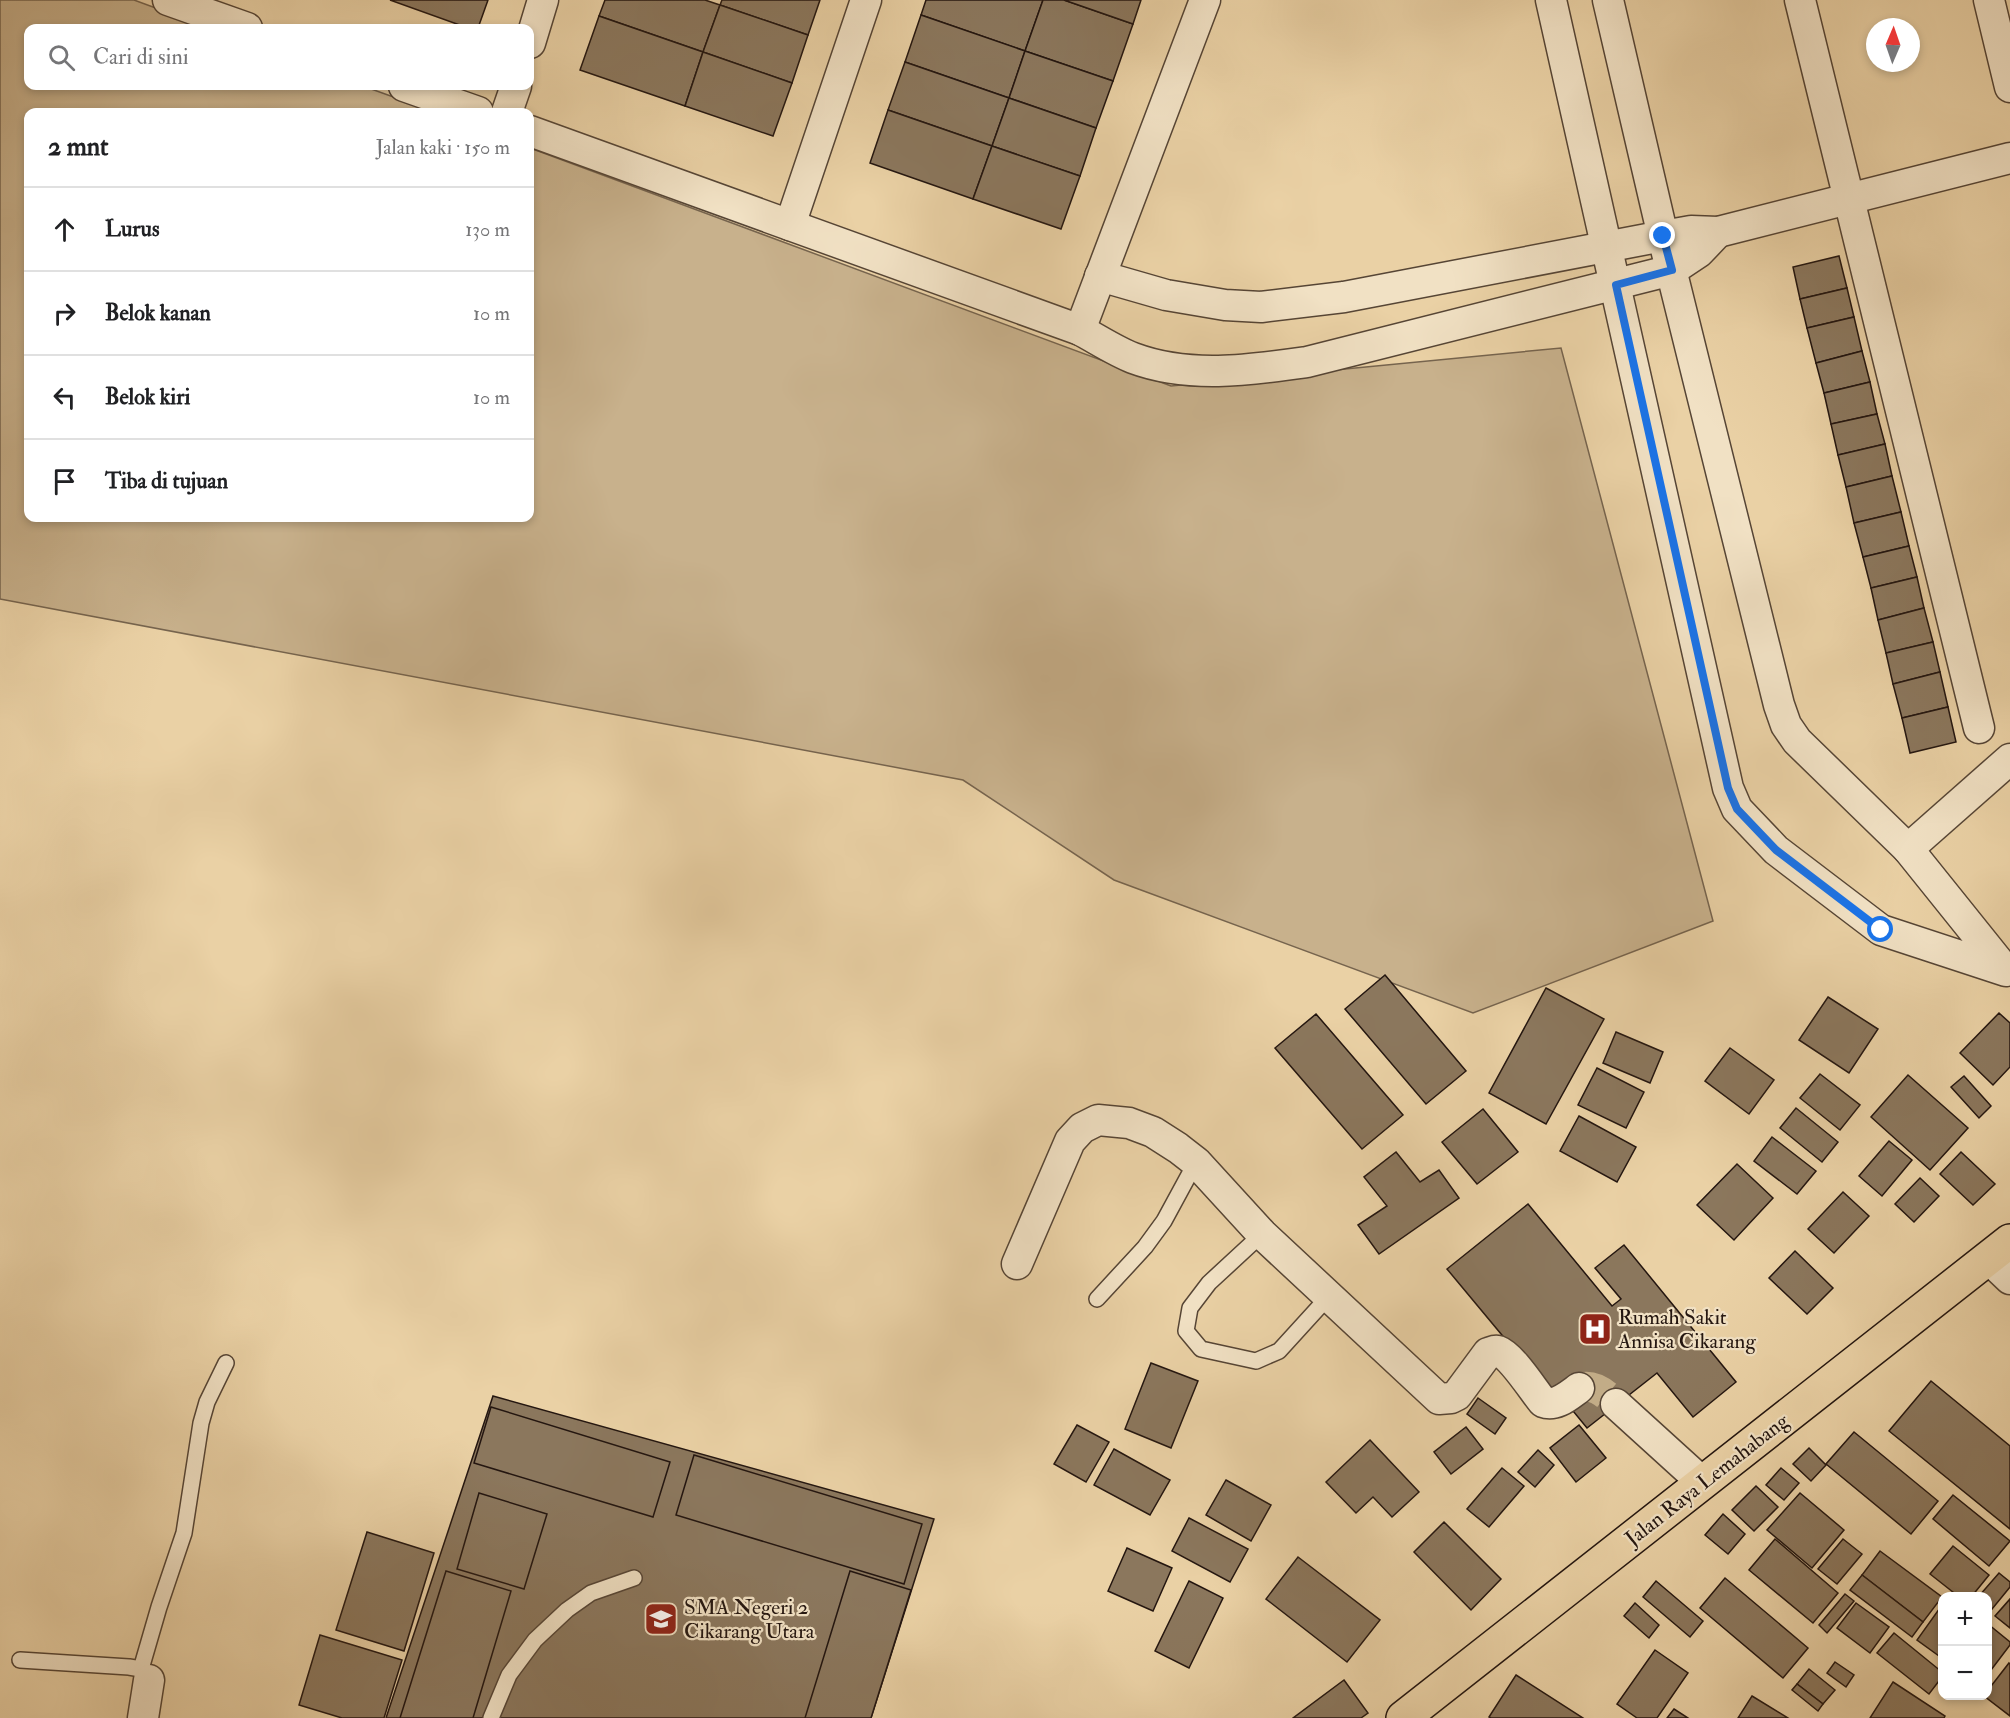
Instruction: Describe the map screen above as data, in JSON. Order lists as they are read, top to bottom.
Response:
{
  "streets": {
    "main road": ["Jalan Raya Lemahabang"]
  },
  "places": {
    "hospital": ["Rumah Sakit Annisa Cikarang"],
    "school or university": ["SMA Negeri 2 Cikarang Utara"]
  },
  "north": "top",
  "page": {
    "search": "Cari di sini",
    "heading": ["2 mnt", "Jalan kaki · 150 m"],
    "list": [
      ["Lurus", "130 m"],
      ["Belok kanan", "10 m"],
      ["Belok kiri", "10 m"],
      "Tiba di tujuan"
    ],
    "map_buttons": ["+", "−"]
  }
}
